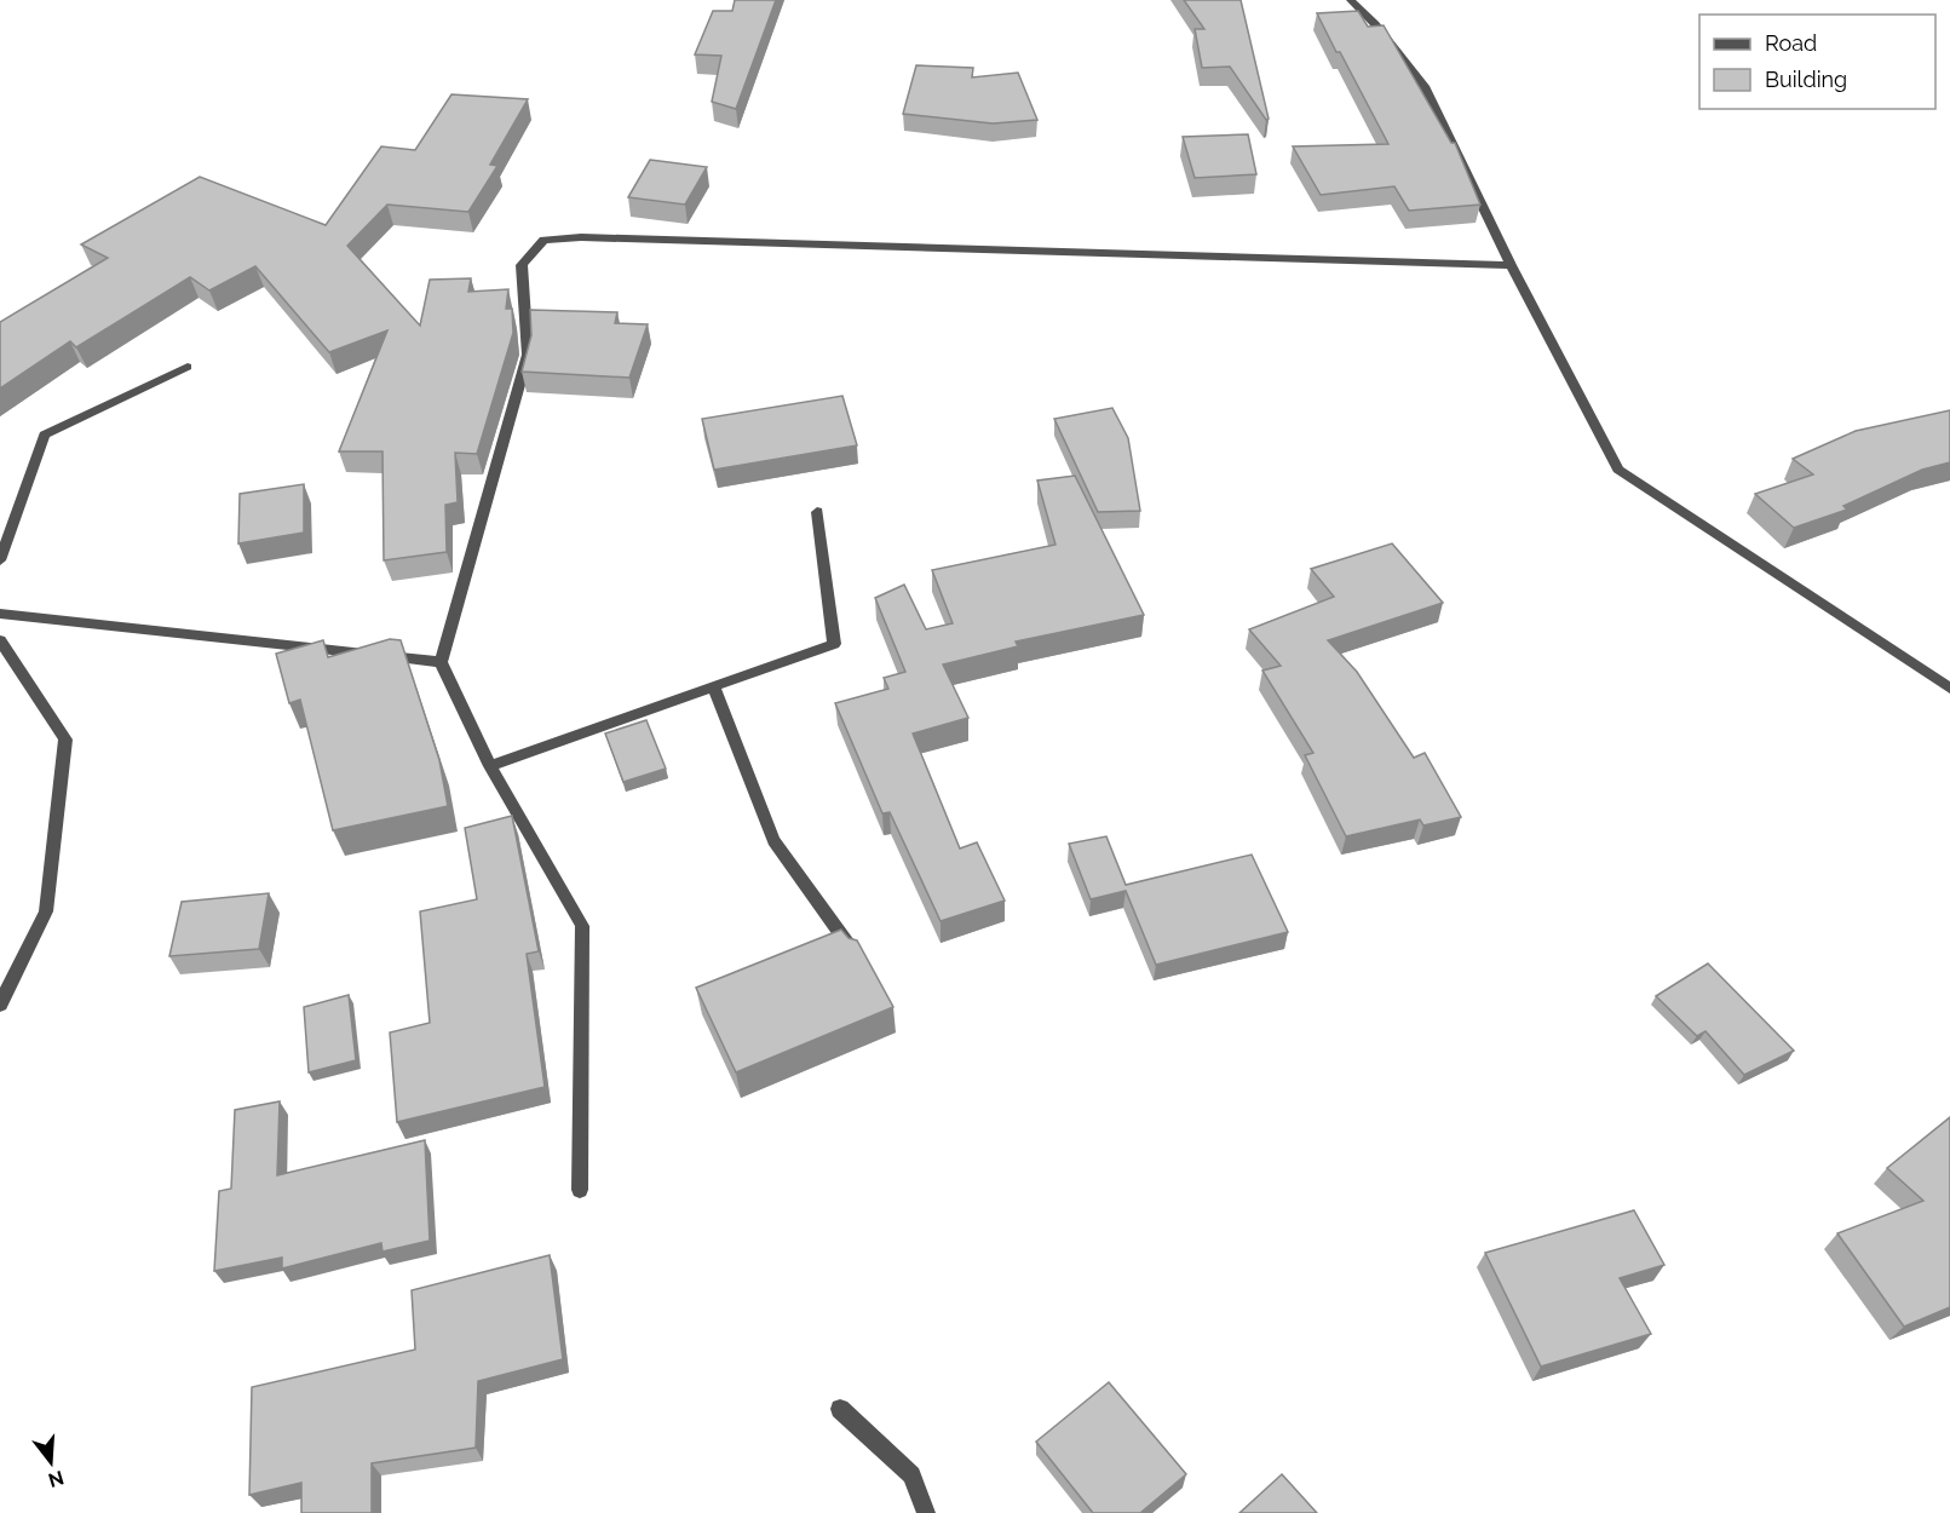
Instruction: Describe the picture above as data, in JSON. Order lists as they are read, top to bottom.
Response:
{
  "legend": ["Road", "Building"],
  "north": "bottom"
}
